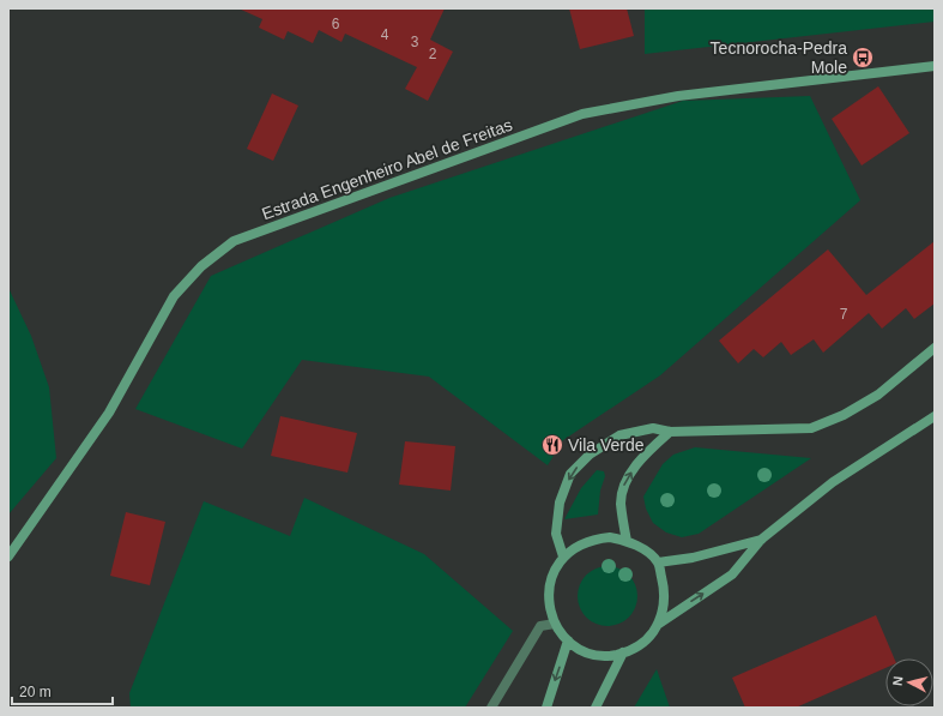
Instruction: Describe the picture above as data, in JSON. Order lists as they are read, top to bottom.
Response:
{
  "streets": {
    "main road": ["Estrada Engenheiro Abel de Freitas"]
  },
  "places": {
    "bus stop": ["Tecnorocha-Pedra Mole"],
    "restaurant": ["Vila Verde"]
  },
  "house_numbers": [
    "6",
    "4",
    "3",
    "2",
    "7"
  ],
  "scale_bar": "20 m",
  "north": "left"
}
